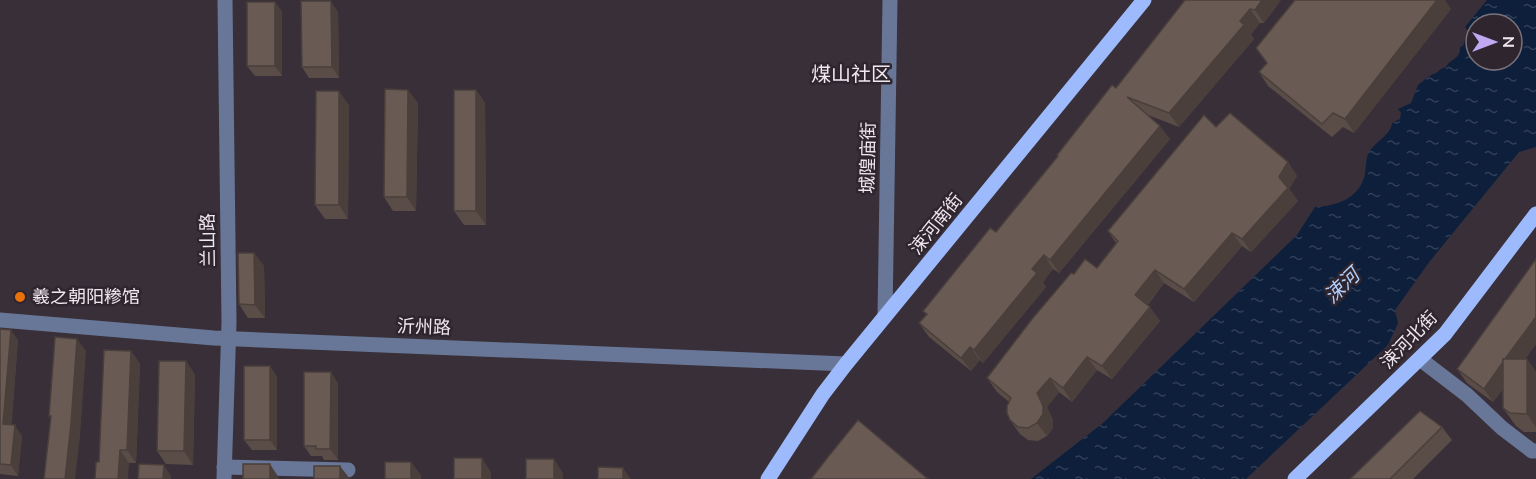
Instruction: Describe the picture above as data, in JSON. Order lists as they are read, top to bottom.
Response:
{
  "streets": {
    "main road": ["涑河南街", "涑河北街"],
    "street": ["城隍庙街", "兰山路", "沂州路"]
  },
  "crossings": [
    ["城隍庙街", "涑河南街"],
    ["涑河南街", "沂州路"],
    ["兰山路", "沂州路"]
  ],
  "districts": ["煤山社区"],
  "water": ["涑河"],
  "places": ["羲之朝阳糁馆"],
  "north": "right"
}
